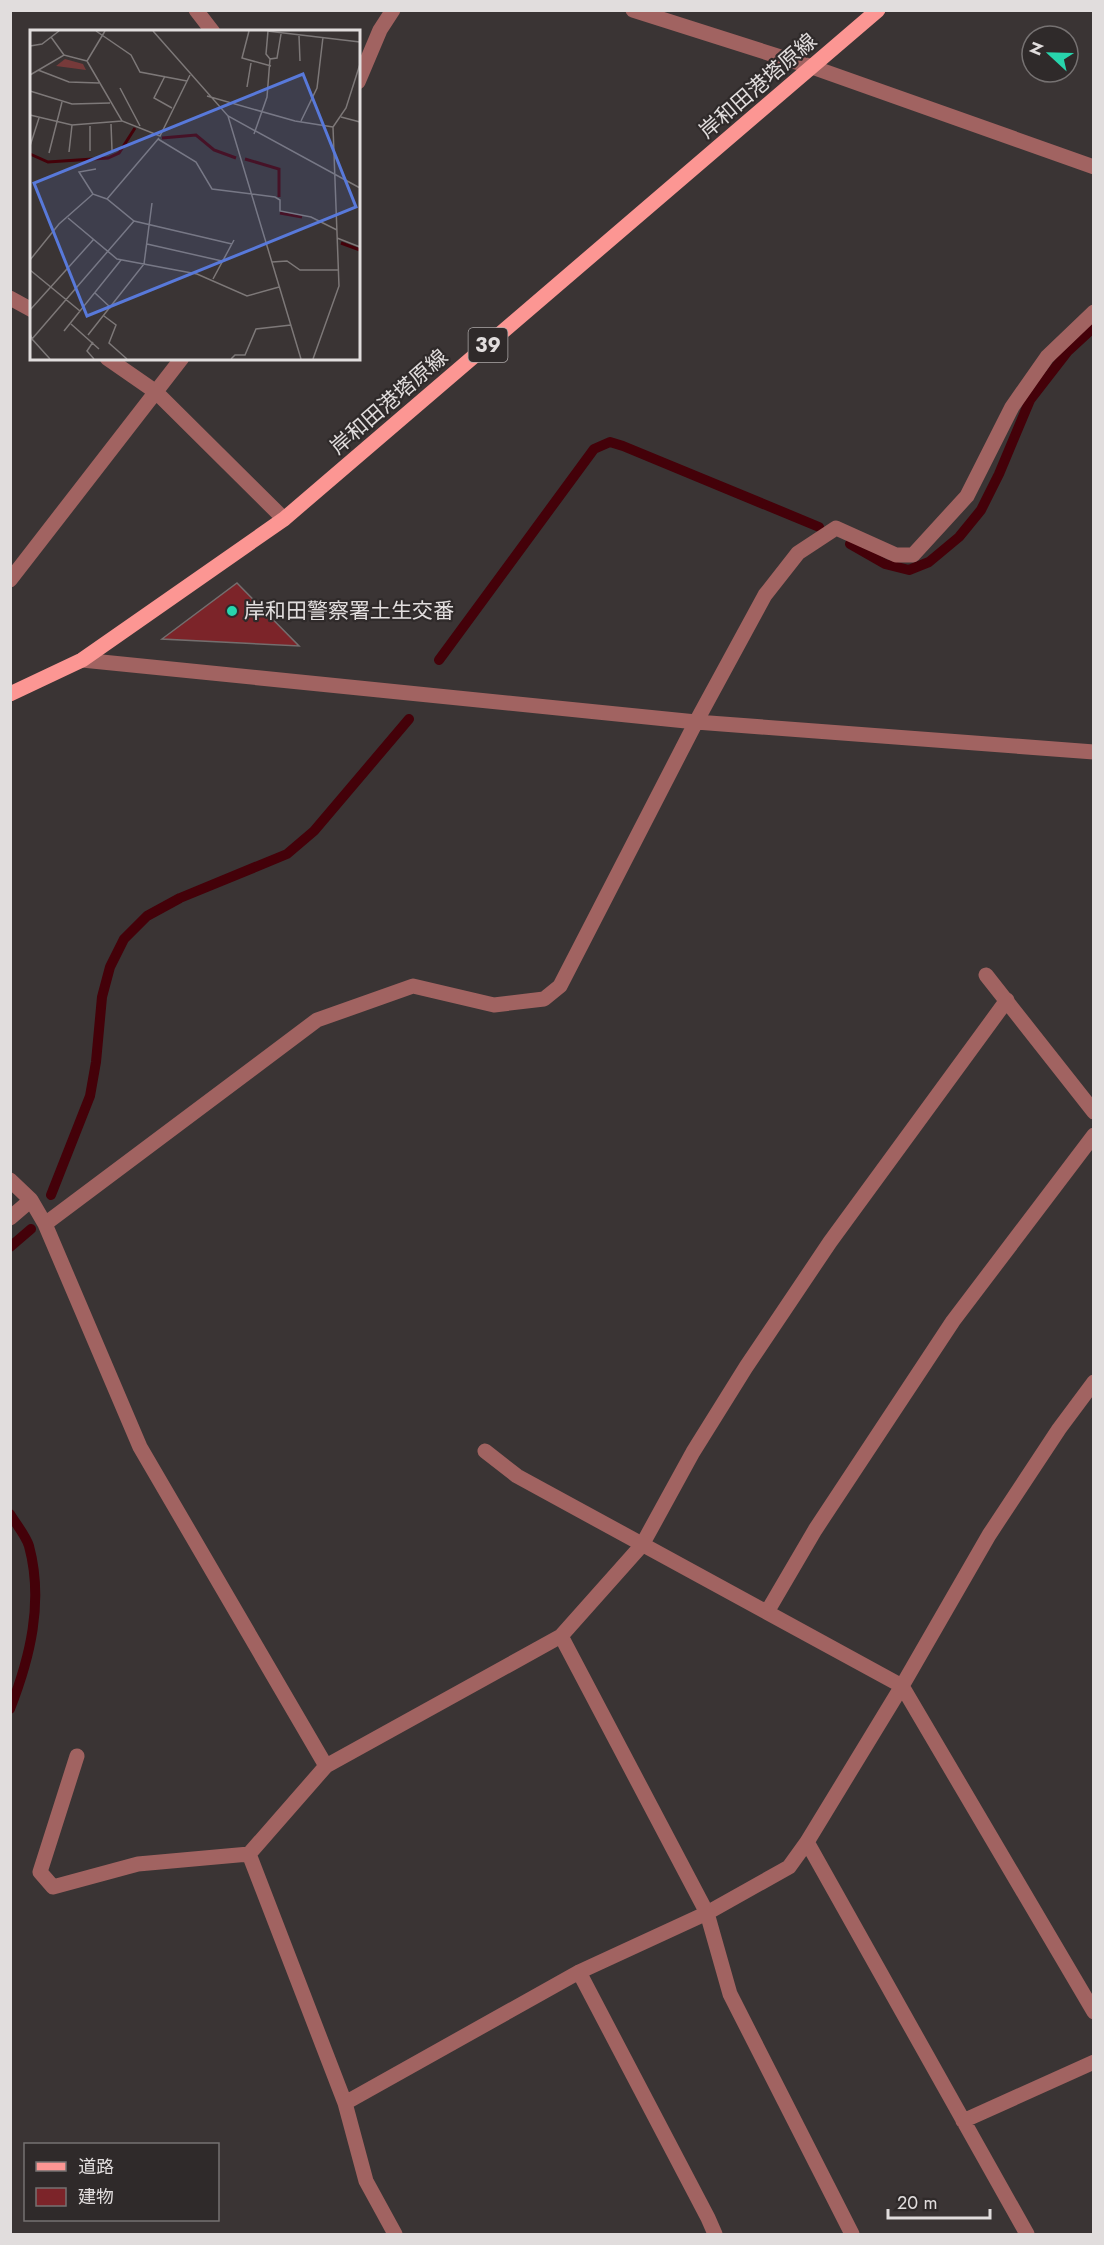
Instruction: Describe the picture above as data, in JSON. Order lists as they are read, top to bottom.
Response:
{
  "streets": {
    "main road": ["岸和田港塔原線", "39"]
  },
  "places": ["岸和田警察署土生交番"],
  "legend": ["道路", "建物"],
  "scale_bar": "20 m",
  "north": "left"
}
